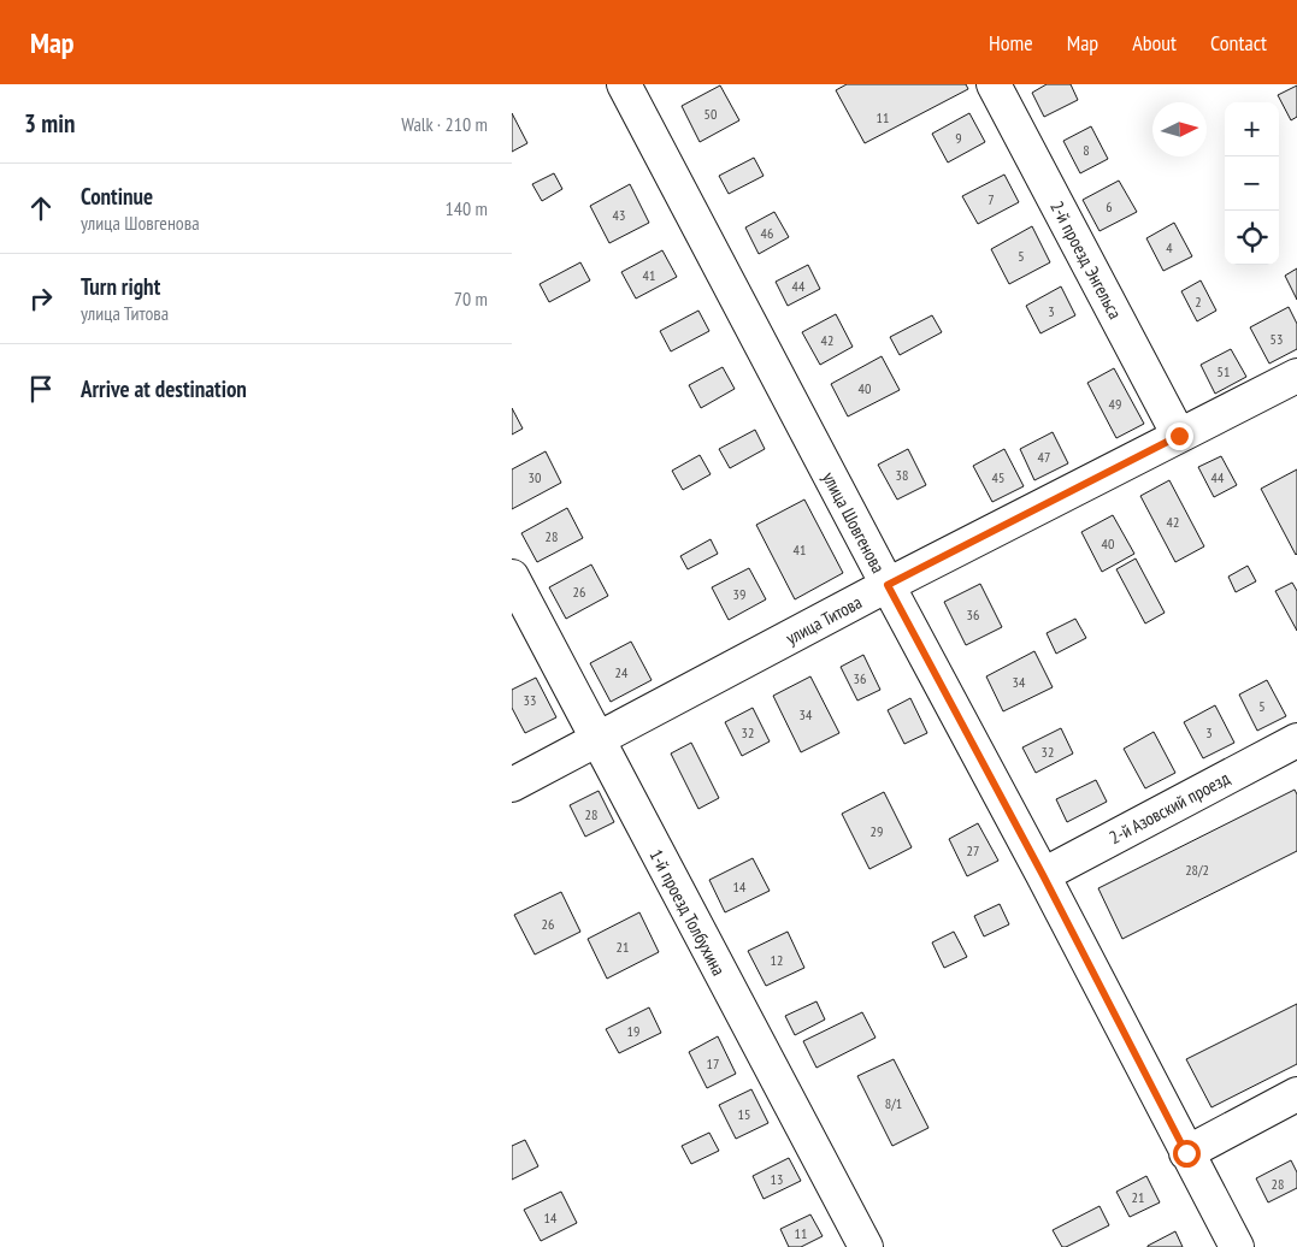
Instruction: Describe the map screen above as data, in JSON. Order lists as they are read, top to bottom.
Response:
{
  "streets": {
    "street": [
      "2-й проезд Энгельса",
      "улица Шовгенова",
      "улица Титова",
      "2-й Азовский проезд",
      "1-й проезд Толбухина"
    ]
  },
  "crossings": [
    ["2-й проезд Энгельса", "улица Титова"],
    ["улица Шовгенова", "улица Титова"],
    ["улица Шовгенова", "2-й Азовский проезд"],
    ["улица Титова", "1-й проезд Толбухина"]
  ],
  "house_numbers": [
    "50",
    "11",
    "9",
    "8",
    "7",
    "6",
    "43",
    "46",
    "4",
    "5",
    "41",
    "44",
    "2",
    "3",
    "53",
    "42",
    "51",
    "40",
    "49",
    "47",
    "38",
    "30",
    "45",
    "44",
    "42",
    "28",
    "40",
    "41",
    "26",
    "39",
    "36",
    "24",
    "36",
    "34",
    "33",
    "5",
    "34",
    "32",
    "3",
    "32",
    "28",
    "29",
    "27",
    "28/2",
    "14",
    "26",
    "21",
    "12",
    "19",
    "17",
    "8/1",
    "15",
    "13",
    "28",
    "21",
    "14",
    "11"
  ],
  "north": "right",
  "page": {
    "header": "Map",
    "nav": [
      "Home",
      "Map",
      "About",
      "Contact"
    ],
    "heading": ["3 min", "Walk · 210 m"],
    "map_buttons": ["+", "−"],
    "list": [
      ["Continue", "улица Шовгенова", "140 m"],
      ["Turn right", "улица Титова", "70 m"],
      "Arrive at destination"
    ]
  }
}
